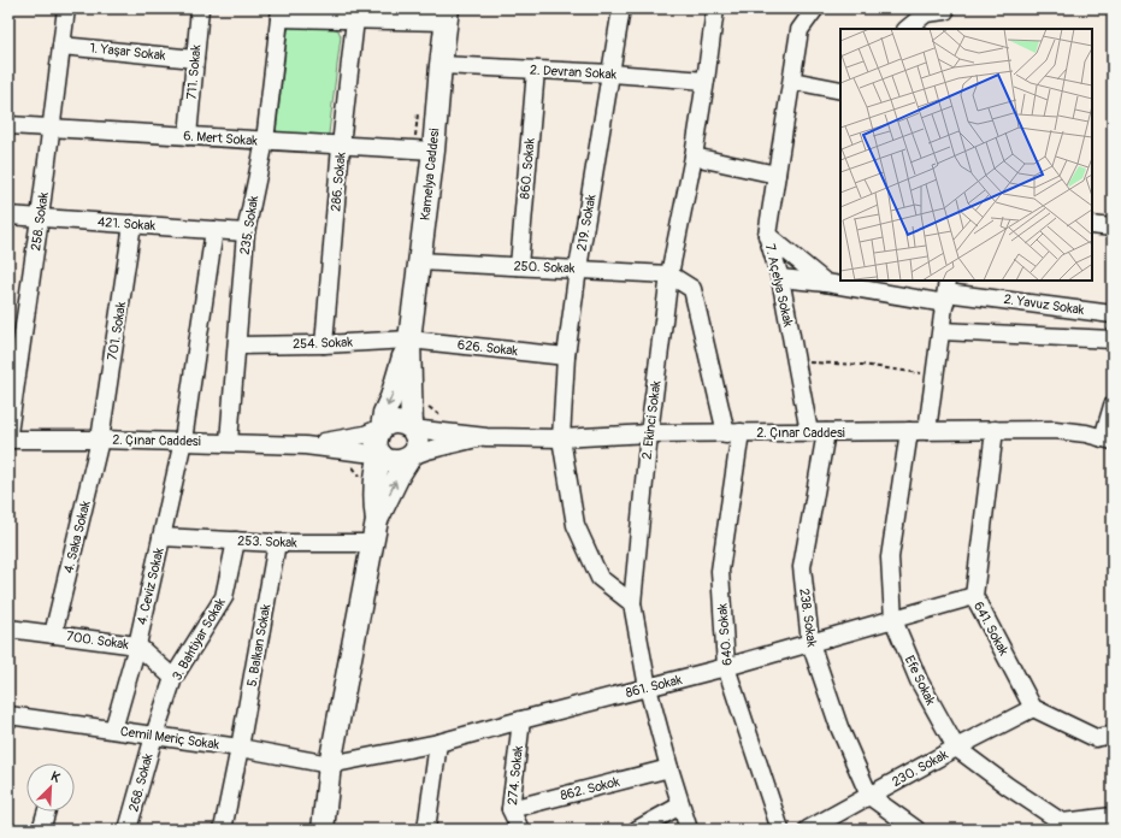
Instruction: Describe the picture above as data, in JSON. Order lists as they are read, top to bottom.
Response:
{
  "streets": {
    "main road": ["Kamelya Caddesi"],
    "street": [
      "1. Yaşar Sokak",
      "711. Sokak",
      "2. Devran Sokak",
      "6. Mert Sokak",
      "860. Sokak",
      "286. Sokak",
      "258. Sokak",
      "219. Sokak",
      "421. Sokak",
      "235. Sokak",
      "250. Sokak",
      "7. Açelya Sokak",
      "2. Yavuz Sokak",
      "701. Sokak",
      "254. Sokak",
      "626. Sokak",
      "2. Ekinci Sokak",
      "2. Çınar Caddesi",
      "4. Saka Sokak",
      "253. Sokak",
      "4. Ceviz Sokak",
      "238. Sokak",
      "641. Sokak",
      "640. Sokak",
      "3. Bahtiyar Sokak",
      "700. Sokak",
      "5. Balkan Sokak",
      "Efe Sokak",
      "861. Sokak",
      "Cemil Meriç Sokak",
      "230. Sokak",
      "274. Sokak",
      "268. Sokak",
      "862. Sokok"
    ]
  },
  "crossings": [
    ["1. Yaşar Sokak", "711. Sokak"],
    ["1. Yaşar Sokak", "258. Sokak"],
    ["711. Sokak", "6. Mert Sokak"],
    ["2. Devran Sokak", "860. Sokak"],
    ["2. Devran Sokak", "Kamelya Caddesi"],
    ["2. Devran Sokak", "219. Sokak"],
    ["2. Devran Sokak", "2. Ekinci Sokak"],
    ["6. Mert Sokak", "Kamelya Caddesi"],
    ["6. Mert Sokak", "286. Sokak"],
    ["6. Mert Sokak", "258. Sokak"],
    ["6. Mert Sokak", "235. Sokak"],
    ["860. Sokak", "250. Sokak"],
    ["Kamelya Caddesi", "250. Sokak"],
    ["Kamelya Caddesi", "254. Sokak"],
    ["Kamelya Caddesi", "626. Sokak"],
    ["286. Sokak", "254. Sokak"],
    ["258. Sokak", "421. Sokak"],
    ["219. Sokak", "250. Sokak"],
    ["219. Sokak", "626. Sokak"],
    ["219. Sokak", "2. Ekinci Sokak"],
    ["219. Sokak", "2. Çınar Caddesi"],
    ["421. Sokak", "235. Sokak"],
    ["421. Sokak", "701. Sokak"],
    ["235. Sokak", "254. Sokak"],
    ["235. Sokak", "2. Çınar Caddesi"],
    ["250. Sokak", "2. Ekinci Sokak"],
    ["7. Açelya Sokak", "2. Yavuz Sokak"],
    ["7. Açelya Sokak", "2. Çınar Caddesi"],
    ["7. Açelya Sokak", "238. Sokak"],
    ["701. Sokak", "2. Çınar Caddesi"],
    ["701. Sokak", "4. Saka Sokak"],
    ["254. Sokak", "626. Sokak"],
    ["2. Ekinci Sokak", "2. Çınar Caddesi"],
    ["2. Ekinci Sokak", "861. Sokak"],
    ["2. Ekinci Sokak", "862. Sokok"],
    ["2. Çınar Caddesi", "4. Saka Sokak"],
    ["2. Çınar Caddesi", "4. Ceviz Sokak"],
    ["2. Çınar Caddesi", "238. Sokak"],
    ["2. Çınar Caddesi", "641. Sokak"],
    ["2. Çınar Caddesi", "640. Sokak"],
    ["2. Çınar Caddesi", "Efe Sokak"],
    ["4. Saka Sokak", "700. Sokak"],
    ["253. Sokak", "4. Ceviz Sokak"],
    ["253. Sokak", "3. Bahtiyar Sokak"],
    ["253. Sokak", "5. Balkan Sokak"],
    ["4. Ceviz Sokak", "700. Sokak"],
    ["4. Ceviz Sokak", "Cemil Meriç Sokak"],
    ["238. Sokak", "861. Sokak"],
    ["238. Sokak", "230. Sokak"],
    ["641. Sokak", "861. Sokak"],
    ["641. Sokak", "230. Sokak"],
    ["640. Sokak", "861. Sokak"],
    ["3. Bahtiyar Sokak", "700. Sokak"],
    ["3. Bahtiyar Sokak", "Cemil Meriç Sokak"],
    ["3. Bahtiyar Sokak", "268. Sokak"],
    ["5. Balkan Sokak", "Cemil Meriç Sokak"],
    ["Efe Sokak", "861. Sokak"],
    ["Efe Sokak", "230. Sokak"],
    ["861. Sokak", "Cemil Meriç Sokak"],
    ["861. Sokak", "274. Sokak"],
    ["Cemil Meriç Sokak", "268. Sokak"],
    ["274. Sokak", "862. Sokok"]
  ],
  "north": "top right"
}
